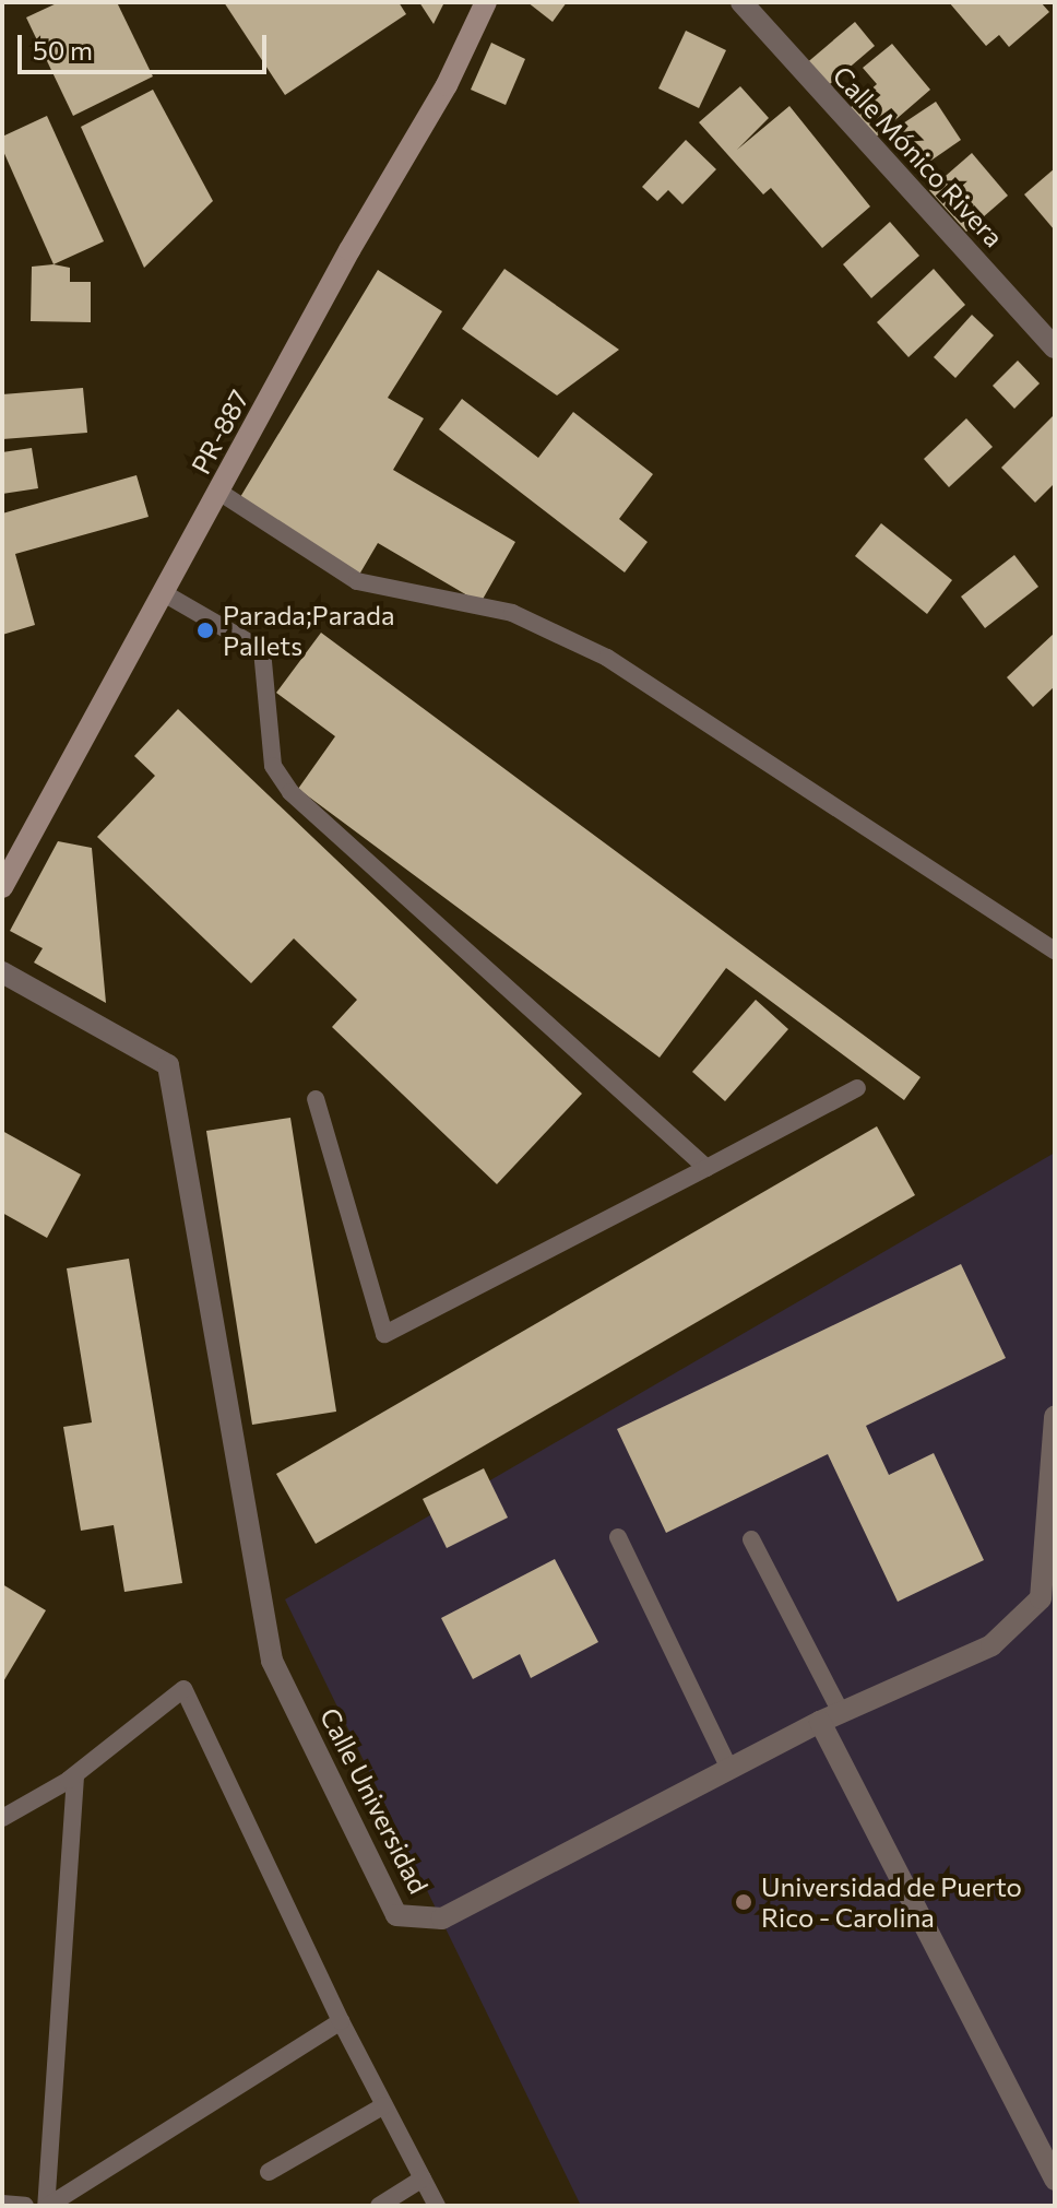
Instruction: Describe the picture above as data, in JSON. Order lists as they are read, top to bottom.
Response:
{
  "streets": {
    "street": ["Calle Mónico Rivera", "PR-887", "Calle Universidad"]
  },
  "places": ["Parada;Parada Pallets", "Universidad de Puerto Rico - Carolina"],
  "scale_bar": "50 m"
}
